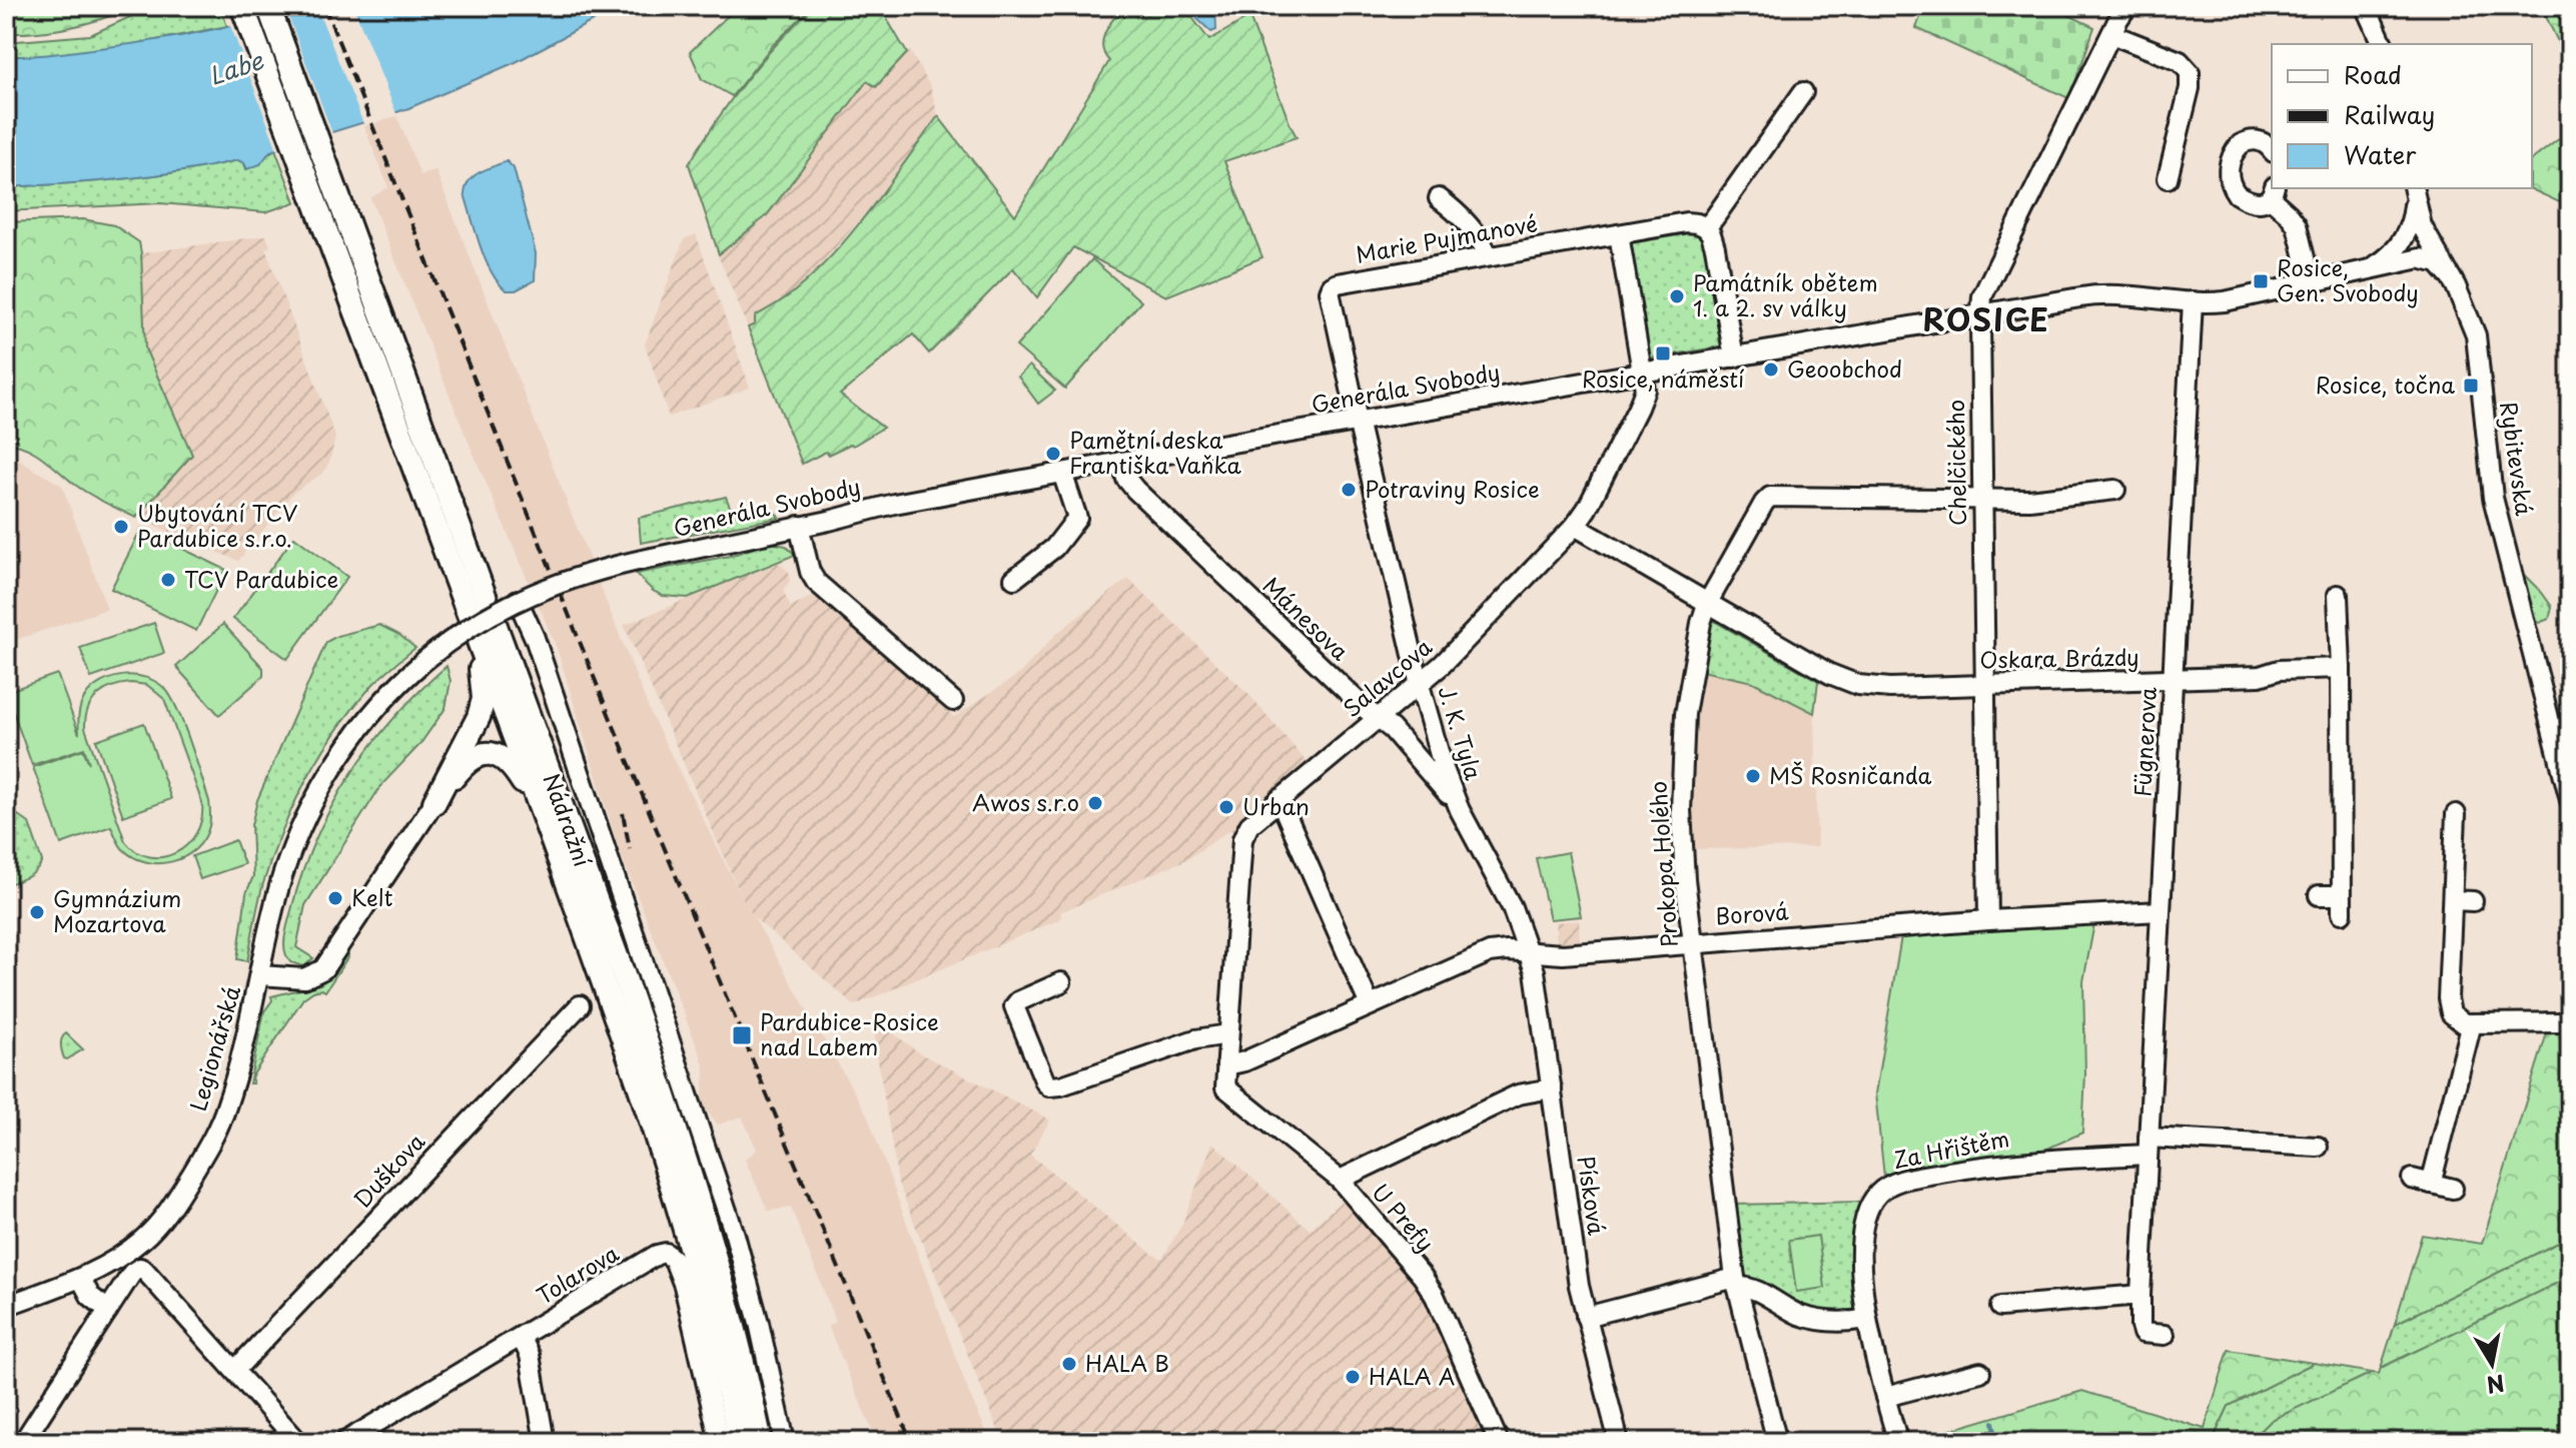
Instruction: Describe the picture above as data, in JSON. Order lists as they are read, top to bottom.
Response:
{
  "streets": {
    "main road": ["Nádražní"],
    "street": [
      "Marie Pujmanové",
      "Generála Svobody",
      "Rybitevská",
      "Chelčického",
      "Mánesova",
      "Oskara Brázdy",
      "Salavcova",
      "J. K. Tyla",
      "Fügnerova",
      "Prokopa Holého",
      "Borová",
      "Legionářská",
      "Za Hřištěm",
      "Duškova",
      "Písková",
      "U Prefy",
      "Tolarova"
    ]
  },
  "crossings": [
    ["Marie Pujmanové", "Generála Svobody"],
    ["Marie Pujmanové", "Salavcova"],
    ["Marie Pujmanové", "J. K. Tyla"],
    ["Generála Svobody", "Rybitevská"],
    ["Generála Svobody", "Chelčického"],
    ["Generála Svobody", "Mánesova"],
    ["Generála Svobody", "Salavcova"],
    ["Generála Svobody", "J. K. Tyla"],
    ["Generála Svobody", "Fügnerova"],
    ["Generála Svobody", "Legionářská"],
    ["Chelčického", "Oskara Brázdy"],
    ["Chelčického", "Prokopa Holého"],
    ["Chelčického", "Borová"],
    ["Mánesova", "Salavcova"],
    ["Mánesova", "J. K. Tyla"],
    ["Oskara Brázdy", "Salavcova"],
    ["Oskara Brázdy", "Fügnerova"],
    ["Oskara Brázdy", "Prokopa Holého"],
    ["Salavcova", "J. K. Tyla"],
    ["Salavcova", "Borová"],
    ["Salavcova", "U Prefy"],
    ["J. K. Tyla", "Borová"],
    ["J. K. Tyla", "Písková"],
    ["Fügnerova", "Borová"],
    ["Fügnerova", "Za Hřištěm"],
    ["Prokopa Holého", "Borová"],
    ["Borová", "Písková"],
    ["Borová", "U Prefy"]
  ],
  "districts": ["ROSICE"],
  "water": ["Labe"],
  "places": {
    "transit": [
      "Rosice, Gen. Svobody",
      "Rosice, náměstí",
      "Rosice, točna",
      "Pardubice-Rosice nad Labem"
    ],
    "other": [
      "Památník obětem 1. a 2. sv války",
      "Geoobchod",
      "Pamětní deska Františka Vaňka",
      "Potraviny Rosice",
      "Ubytování TCV Pardubice s.r.o.",
      "TCV Pardubice",
      "MŠ Rosničanda",
      "Awos s.r.o",
      "Urban",
      "Kelt",
      "Gymnázium Mozartova",
      "HALA B",
      "HALA A"
    ]
  },
  "legend": ["Road", "Railway", "Water"],
  "north": "bottom"
}
